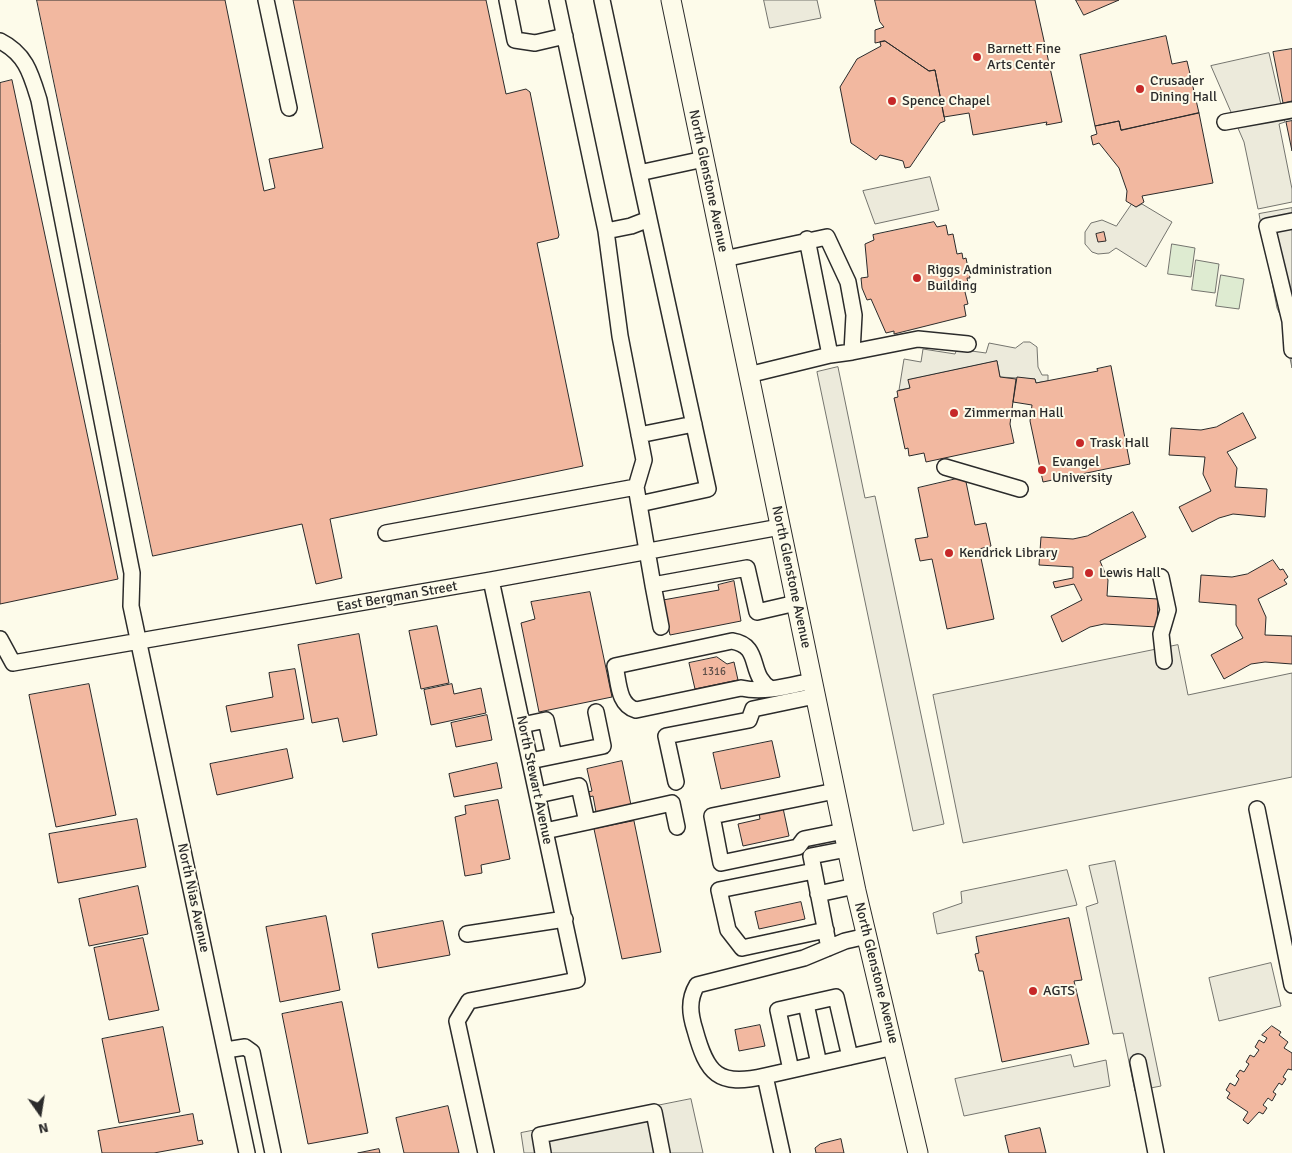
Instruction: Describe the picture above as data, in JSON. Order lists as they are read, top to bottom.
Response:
{
  "streets": {
    "main road": ["North Glenstone Avenue"],
    "street": ["East Bergman Street", "North Stewart Avenue", "North Nias Avenue"]
  },
  "crossings": [
    ["North Glenstone Avenue", "East Bergman Street"],
    ["East Bergman Street", "North Stewart Avenue"],
    ["East Bergman Street", "North Nias Avenue"]
  ],
  "places": [
    "Barnett Fine Arts Center",
    "Crusader Dining Hall",
    "Spence Chapel",
    "Riggs Administration Building",
    "Zimmerman Hall",
    "Trask Hall",
    "Evangel University",
    "Kendrick Library",
    "Lewis Hall",
    "AGTS"
  ],
  "house_numbers": ["1316"],
  "north": "bottom"
}
